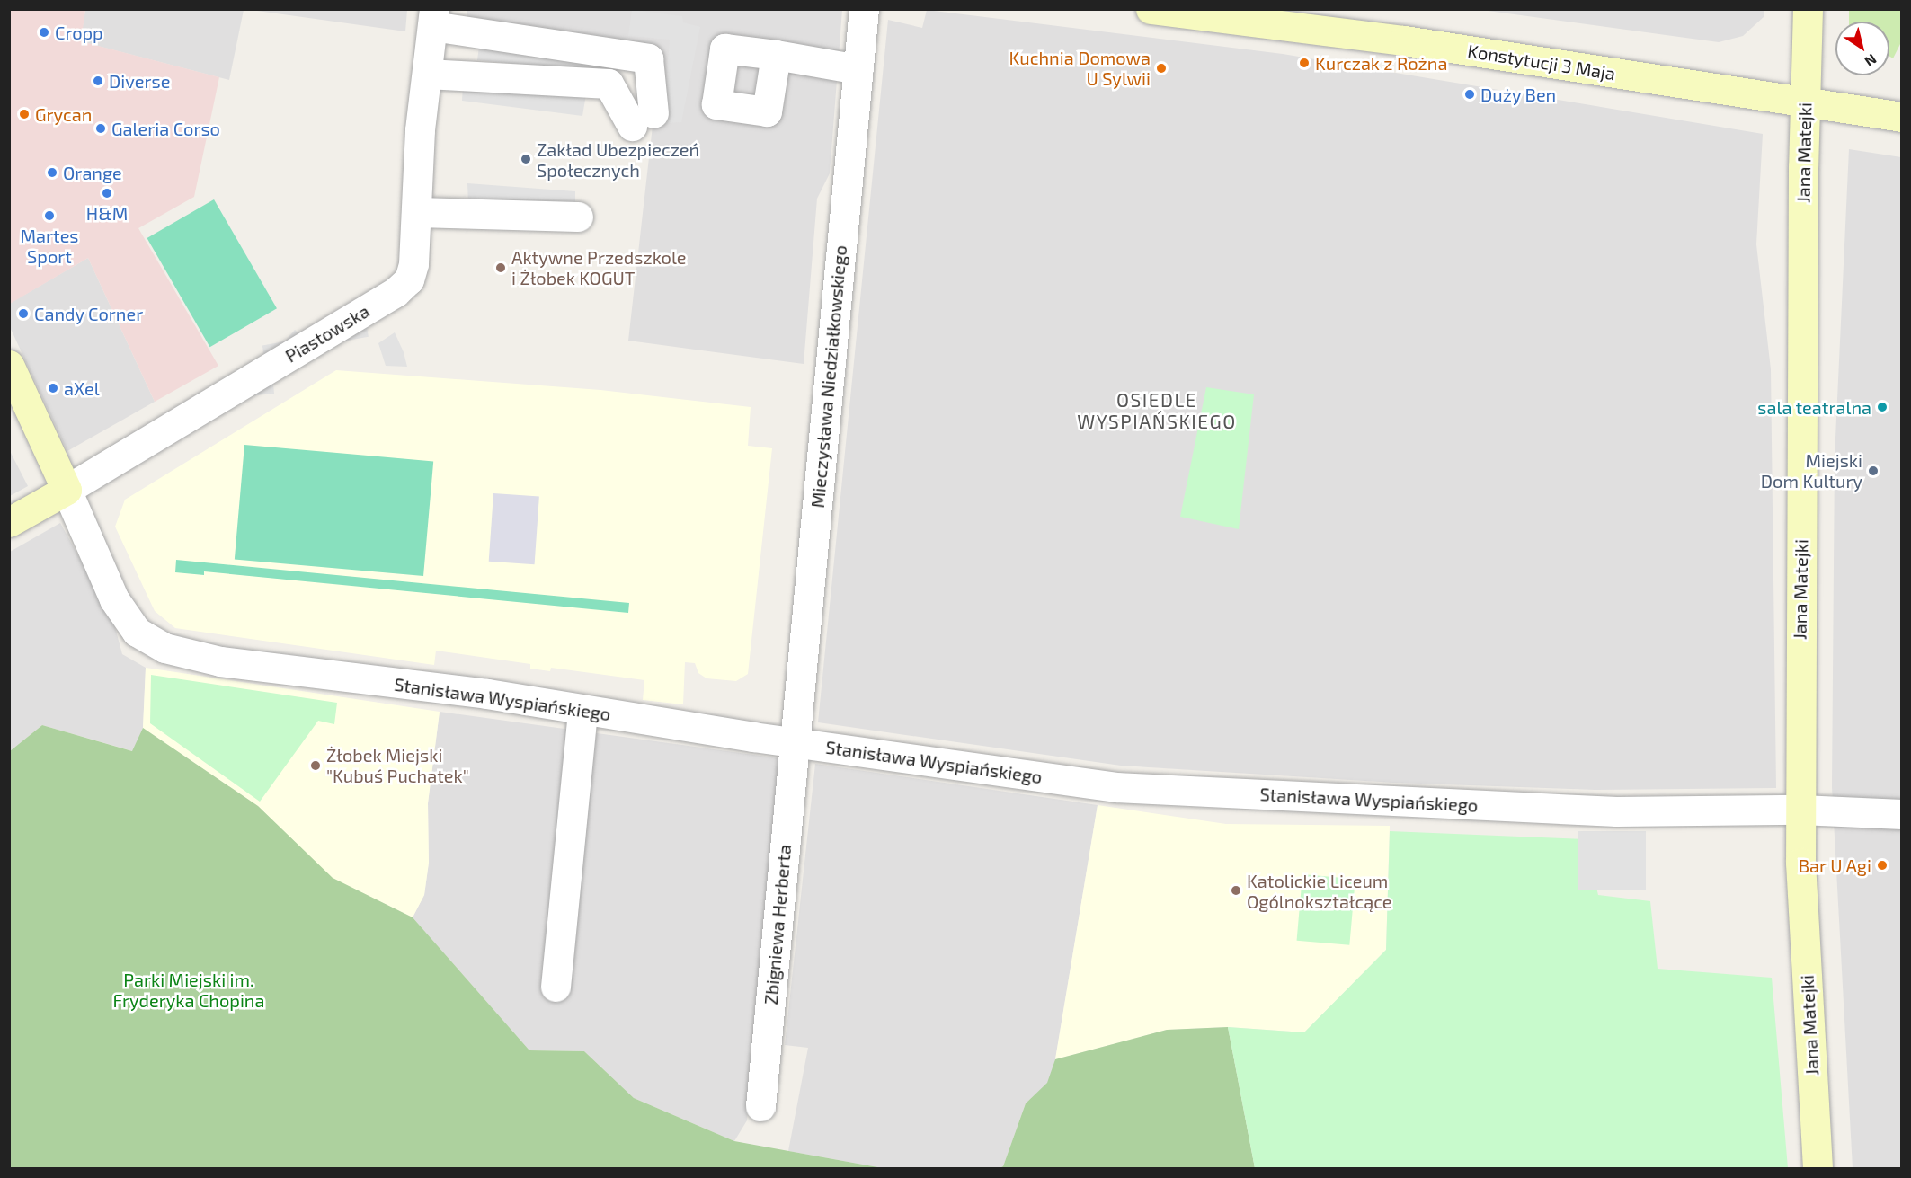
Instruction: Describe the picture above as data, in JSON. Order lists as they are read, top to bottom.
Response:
{
  "streets": {
    "street": [
      "Konstytucji 3 Maja",
      "Jana Matejki",
      "Piastowska",
      "Mieczysława Niedziałkowskiego",
      "Stanisława Wyspiańskiego",
      "Zbigniewa Herberta"
    ]
  },
  "crossings": [
    ["Konstytucji 3 Maja", "Jana Matejki"],
    ["Jana Matejki", "Stanisława Wyspiańskiego"],
    ["Piastowska", "Stanisława Wyspiańskiego"],
    ["Mieczysława Niedziałkowskiego", "Stanisława Wyspiańskiego"],
    ["Mieczysława Niedziałkowskiego", "Zbigniewa Herberta"],
    ["Stanisława Wyspiańskiego", "Zbigniewa Herberta"]
  ],
  "districts": ["OSIEDLE WYSPIAŃSKIEGO"],
  "parks": ["Parki Miejski im. Fryderyka Chopina"],
  "places": [
    "Cropp",
    "Kurczak z Rożna",
    "Kuchnia Domowa U Sylwii",
    "Diverse",
    "Duży Ben",
    "Grycan",
    "Galeria Corso",
    "Zakład Ubezpieczeń Społecznych",
    "Orange",
    "H&M",
    "Martes Sport",
    "Aktywne Przedszkole i Żłobek KOGUT",
    "Candy Corner",
    "aXel",
    "sala teatralna",
    "Miejski Dom Kultury",
    "Żłobek Miejski \"Kubuś Puchatek\"",
    "Bar U Agi",
    "Katolickie Liceum Ogólnokształcące"
  ],
  "north": "bottom right"
}
